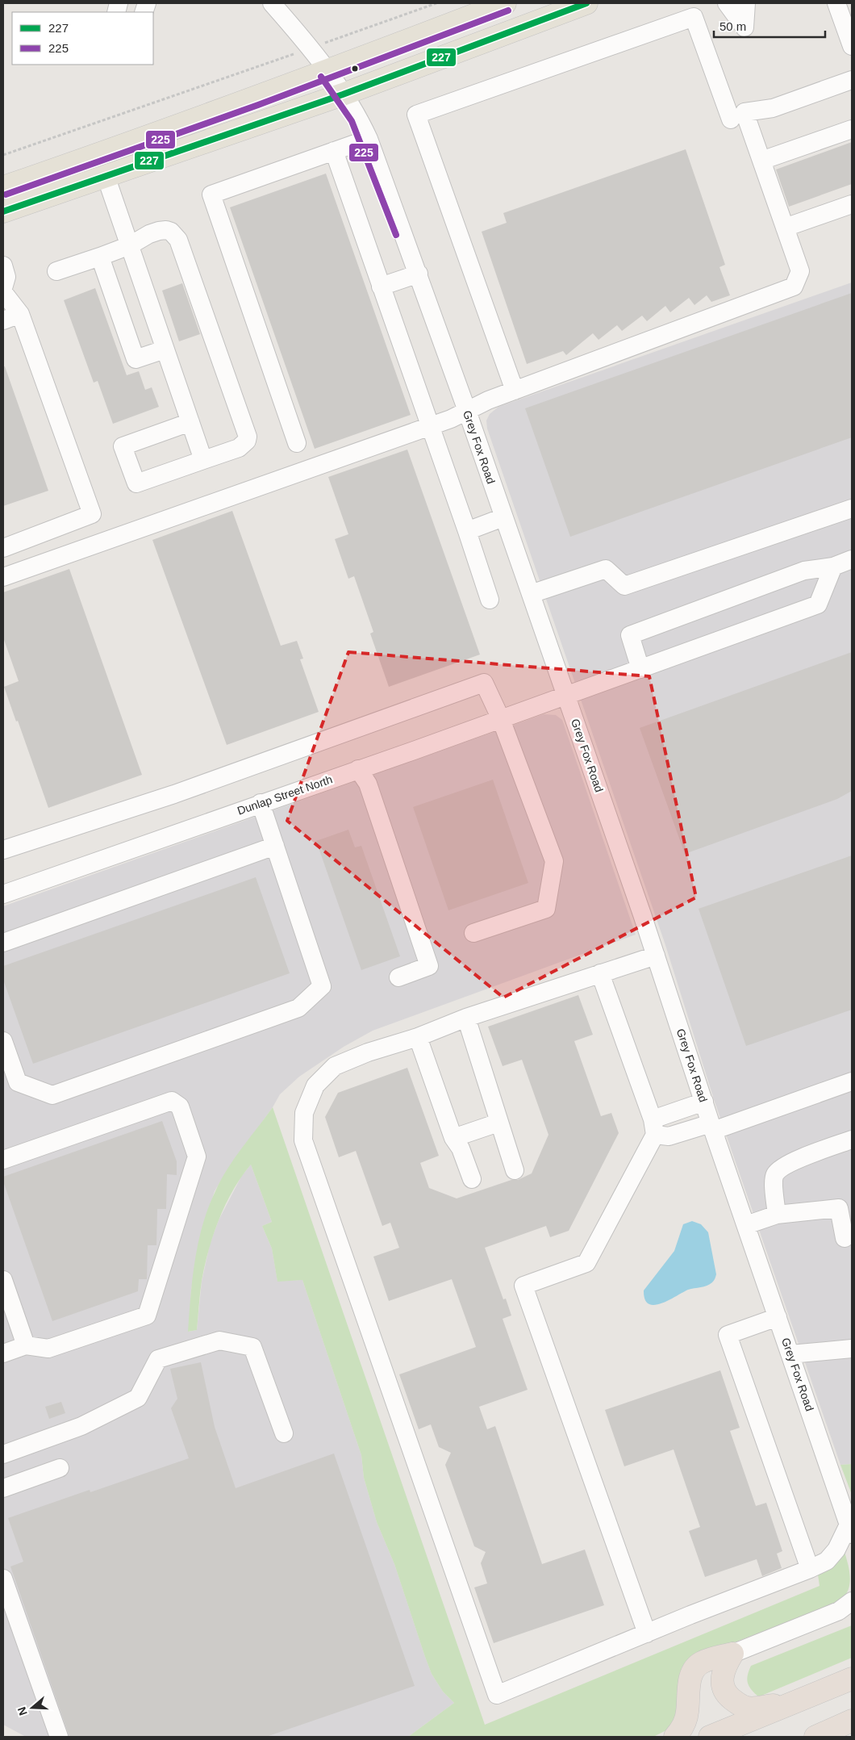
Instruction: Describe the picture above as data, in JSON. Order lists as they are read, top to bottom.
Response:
{
  "streets": {
    "street": ["Grey Fox Road", "Dunlap Street North"]
  },
  "crossings": [
    ["Grey Fox Road", "Dunlap Street North"]
  ],
  "lines": ["transit line 227", "transit line 225"],
  "legend": ["227", "225"],
  "scale_bar": "50 m",
  "north": "left"
}
